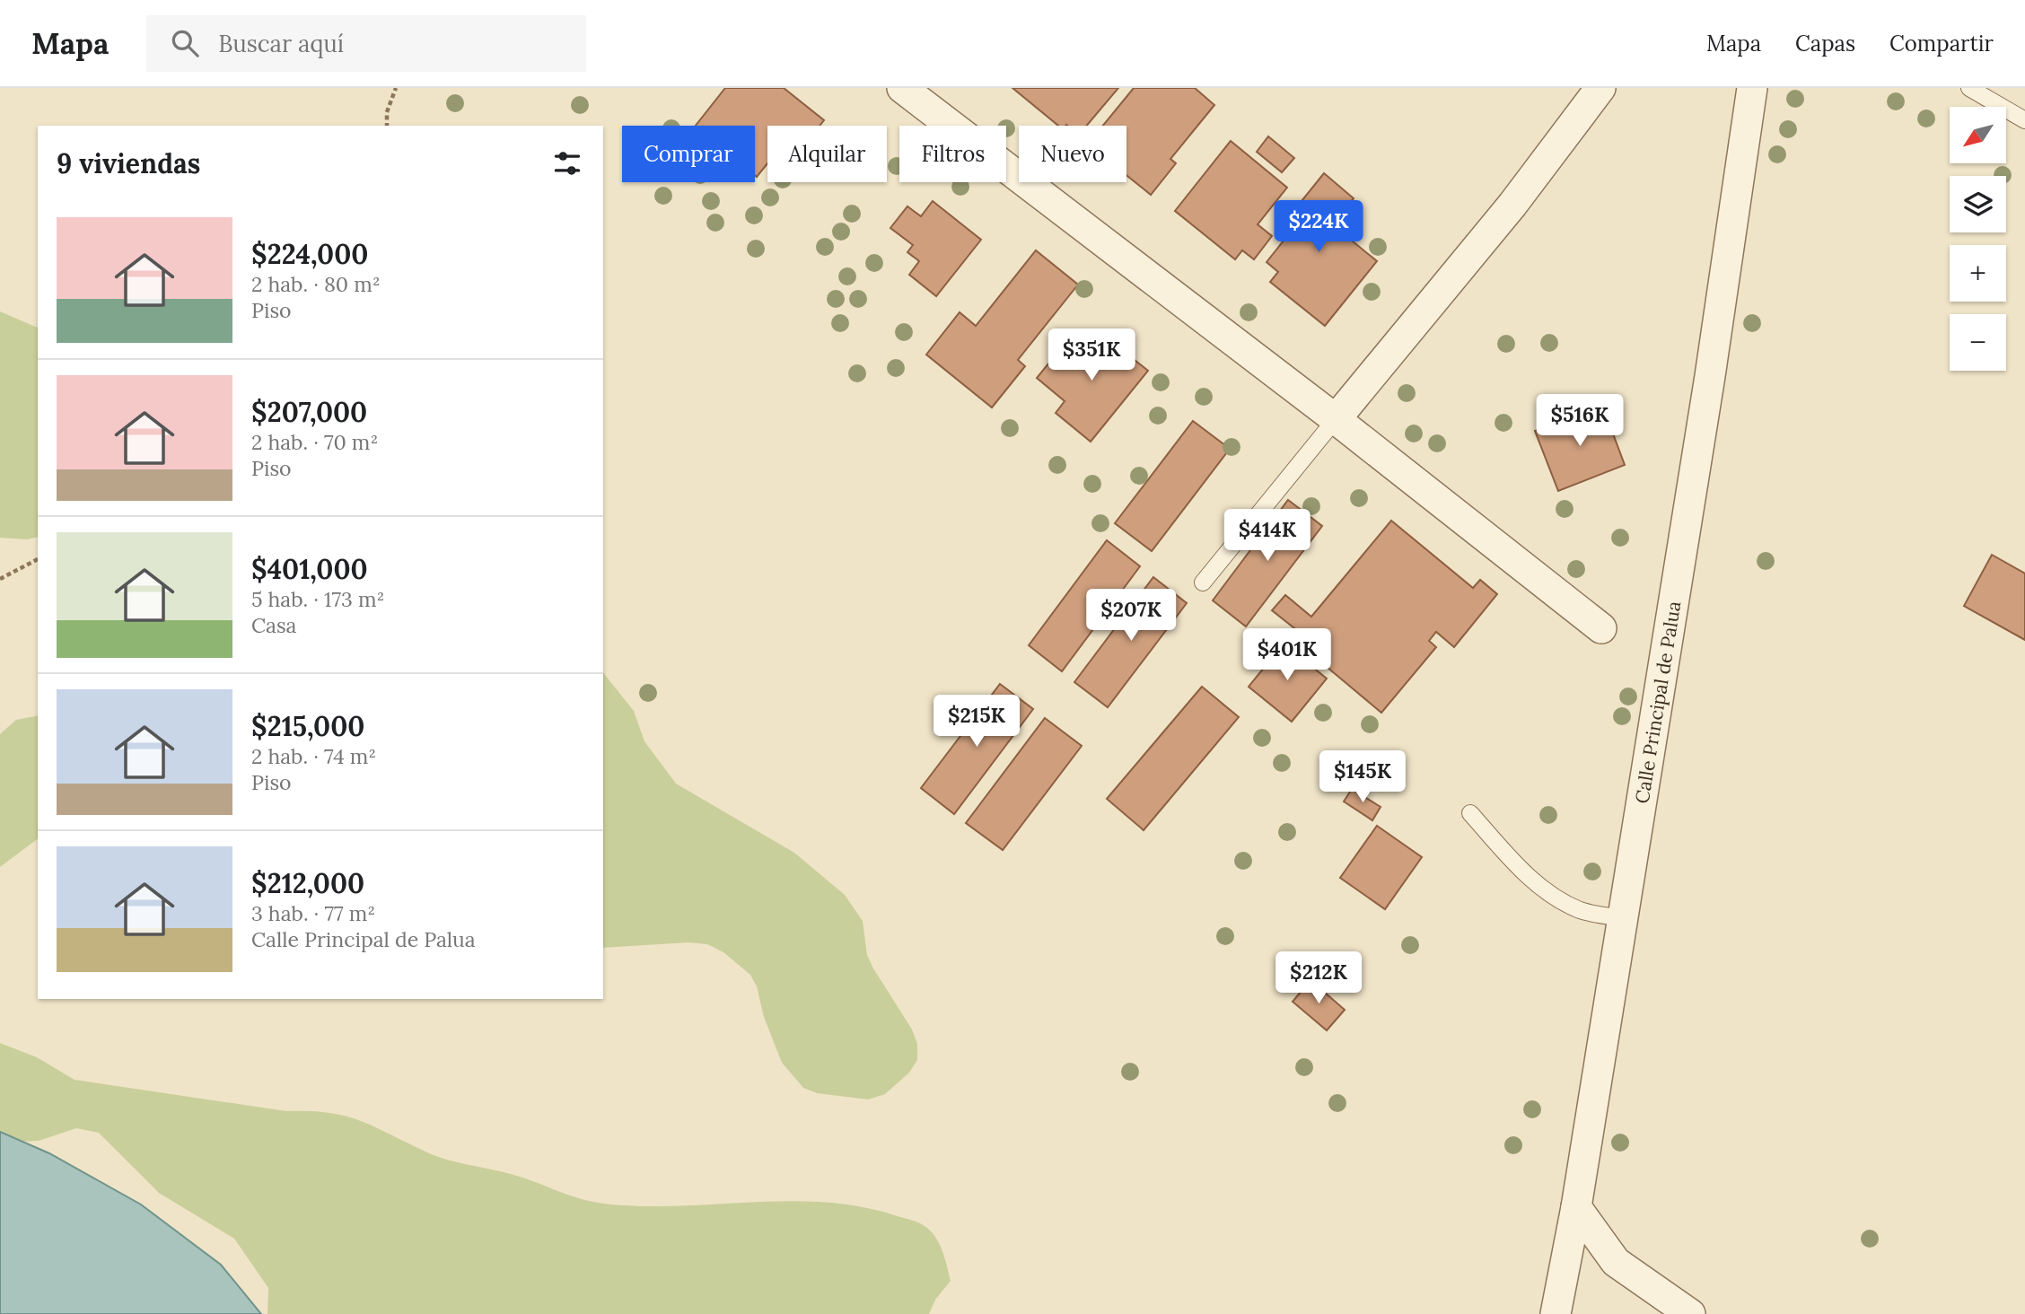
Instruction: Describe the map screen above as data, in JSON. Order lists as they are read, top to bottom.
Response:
{
  "streets": {
    "street": ["Calle Principal de Palua"]
  },
  "north": "bottom left",
  "page": {
    "header": "Mapa",
    "search": "Buscar aquí",
    "nav": ["Mapa", "Capas", "Compartir"],
    "map_buttons": ["+", "−"],
    "chip": [
      "Comprar",
      "Alquilar",
      "Filtros",
      "Nuevo"
    ],
    "heading": "9 viviendas",
    "price": [
      "$224K",
      "$351K",
      "$516K",
      "$414K",
      "$207K",
      "$401K",
      "$215K",
      "$145K",
      "$212K"
    ],
    "list": [
      {
        "name": "$224,000",
        "note": "2 hab. · 80 m² · Piso"
      },
      {
        "name": "$207,000",
        "note": "2 hab. · 70 m² · Piso"
      },
      {
        "name": "$401,000",
        "note": "5 hab. · 173 m² · Casa"
      },
      {
        "name": "$215,000",
        "note": "2 hab. · 74 m² · Piso"
      },
      {
        "name": "$212,000",
        "note": "3 hab. · 77 m² · Calle Principal de Palua"
      }
    ]
  }
}
